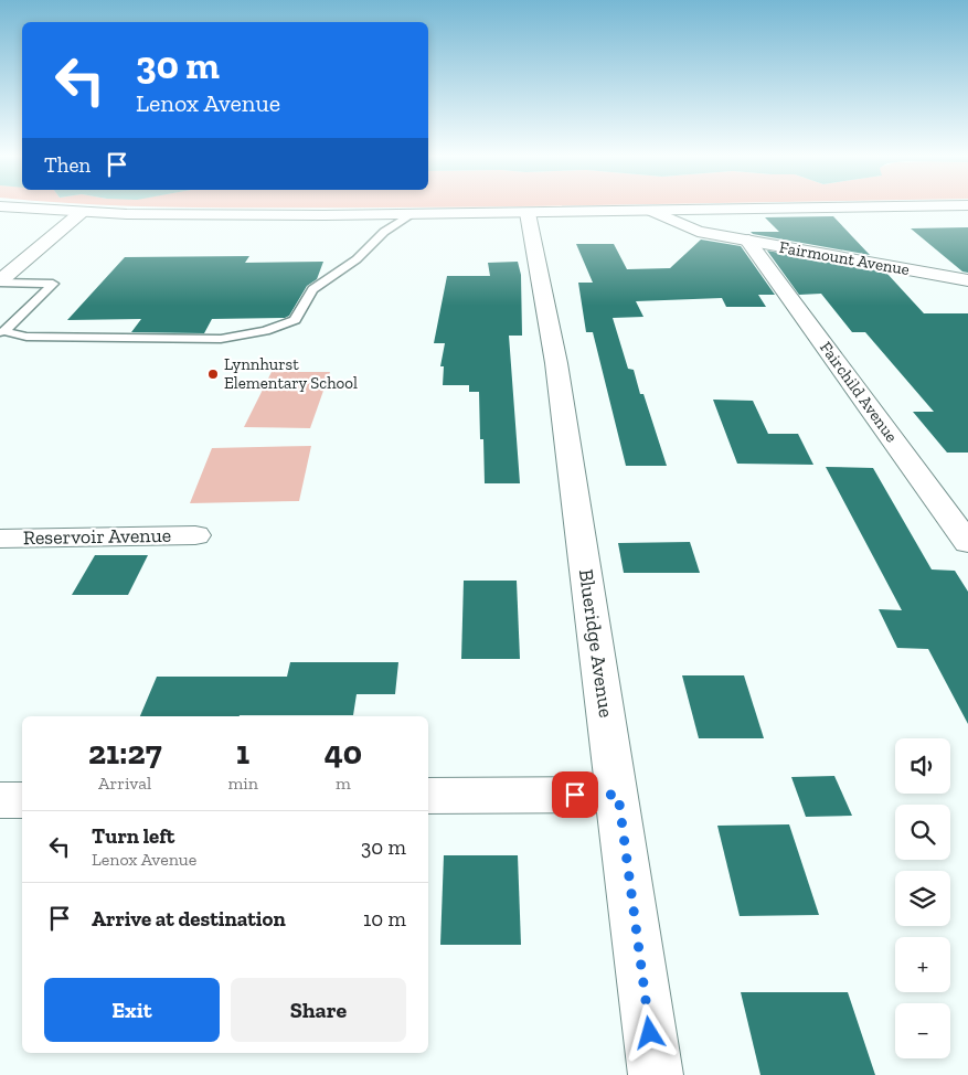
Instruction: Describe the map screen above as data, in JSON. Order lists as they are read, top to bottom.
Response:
{
  "streets": {
    "street": [
      "Fairmount Avenue",
      "Fairchild Avenue",
      "Reservoir Avenue",
      "Blueridge Avenue"
    ]
  },
  "crossings": [
    ["Fairmount Avenue", "Fairchild Avenue"]
  ],
  "places": ["Lynnhurst Elementary School"],
  "page": {
    "turn": ["30 m", "Lenox Avenue"],
    "then": "Then",
    "eta": [
      "21:27",
      "Arrival",
      "1",
      "min",
      "40",
      "m"
    ],
    "map_buttons": ["+", "−"],
    "list": [
      {
        "name": "Turn left",
        "note": "Lenox Avenue",
        "value": "30 m"
      },
      {
        "name": "Arrive at destination",
        "value": "10 m"
      }
    ],
    "buttons": ["Exit", "Share"]
  }
}
